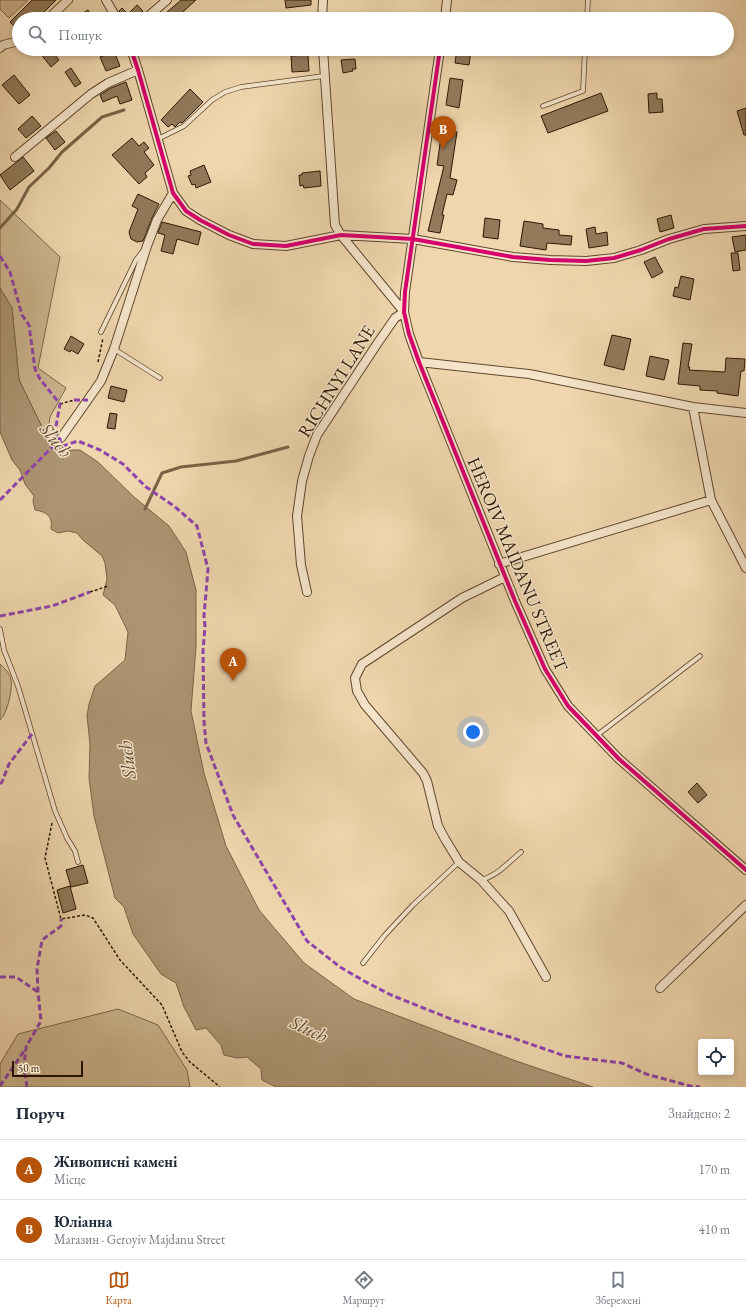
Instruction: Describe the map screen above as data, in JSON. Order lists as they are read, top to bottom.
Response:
{
  "streets": {
    "street": ["RICHNYI LANE", "HEROIV MAIDANU STREET"]
  },
  "crossings": [
    ["RICHNYI LANE", "HEROIV MAIDANU STREET"]
  ],
  "water": ["Sluch"],
  "scale_bar": "50 m",
  "page": {
    "search": "Пошук",
    "pins": ["B", "A"],
    "scale": "50 m",
    "heading": ["Поруч", "Знайдено: 2"],
    "list": [
      {
        "mark": "A",
        "name": "Живописні камені",
        "note": "Місце",
        "value": "170 m"
      },
      {
        "mark": "B",
        "name": "Юліанна",
        "note": "Магазин · Geroyiv Majdanu Street",
        "value": "410 m"
      }
    ],
    "nav": ["Карта", "Маршрут", "Збережені"]
  }
}
